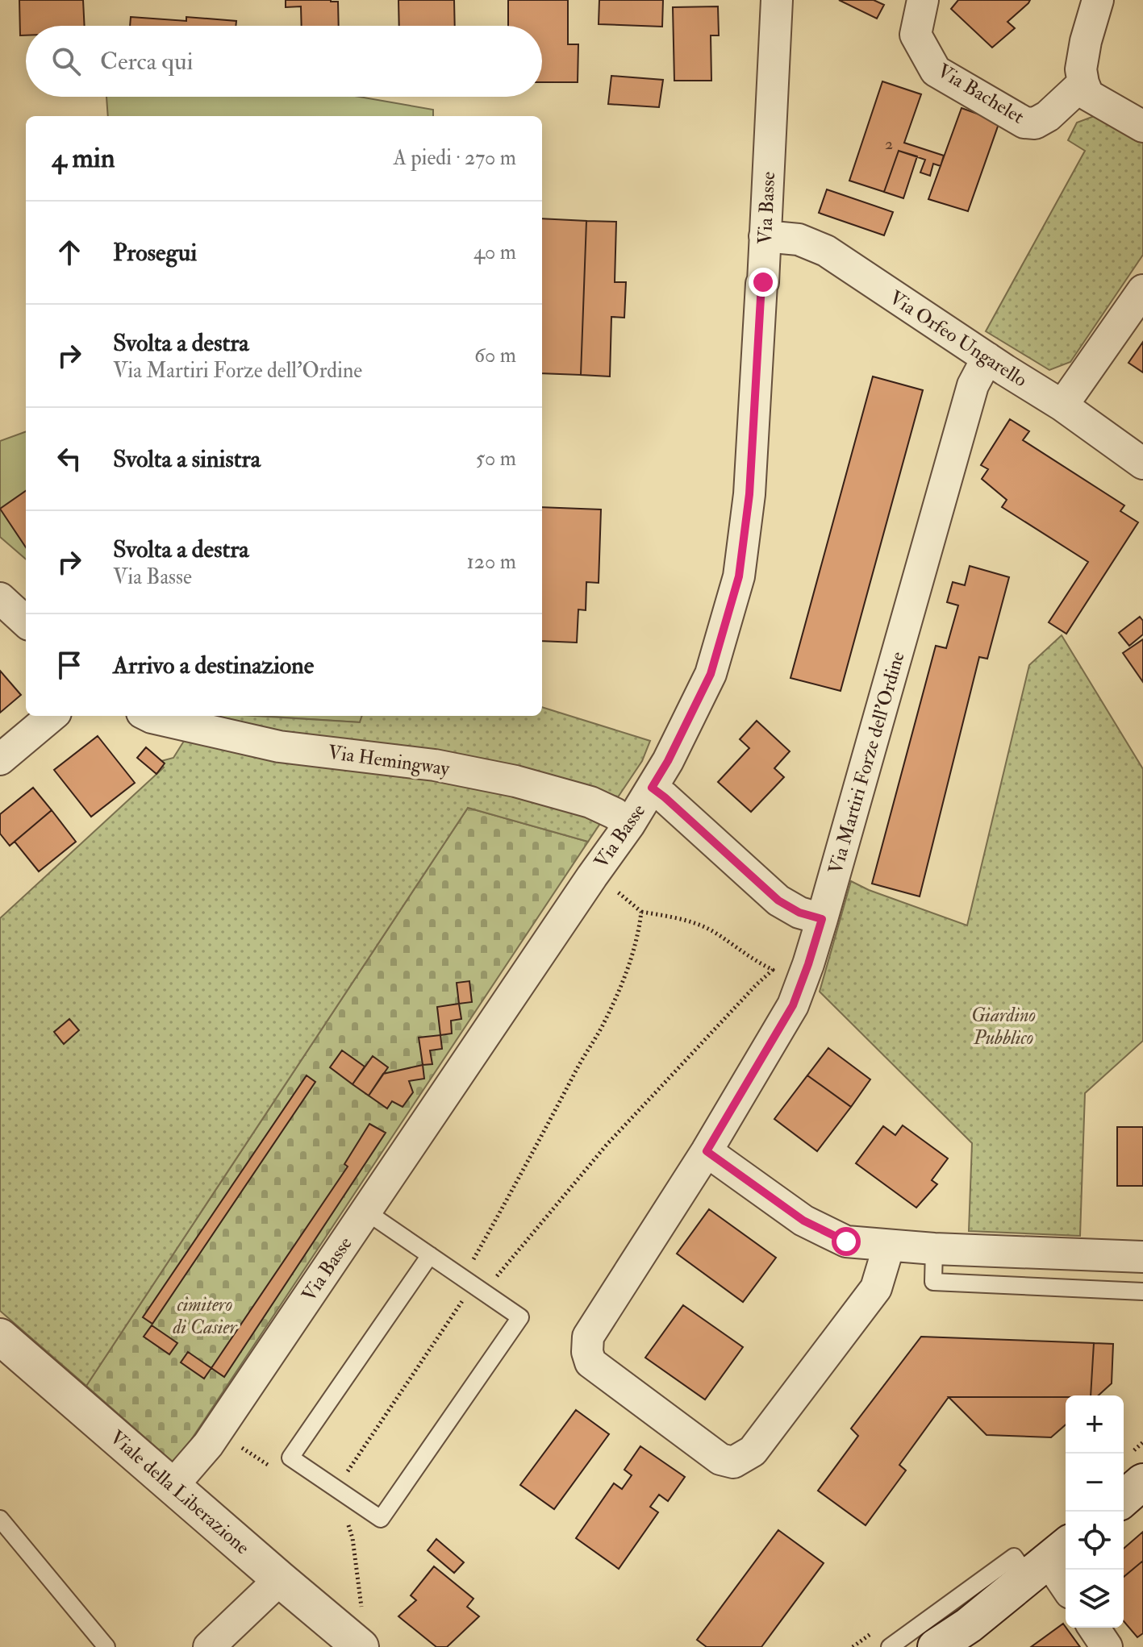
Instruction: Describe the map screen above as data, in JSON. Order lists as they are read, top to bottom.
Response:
{
  "streets": {
    "street": [
      "Via Bachelet",
      "Via Basse",
      "Via Orfeo Ungarello",
      "Via Hemingway",
      "Via Martiri Forze dell'Ordine",
      "Viale della Liberazione"
    ]
  },
  "crossings": [
    ["Via Basse", "Via Orfeo Ungarello"],
    ["Via Basse", "Via Hemingway"],
    ["Via Basse", "Viale della Liberazione"],
    ["Via Orfeo Ungarello", "Via Martiri Forze dell'Ordine"]
  ],
  "parks": ["Giardino Pubblico", "cimitero di Casier"],
  "house_numbers": ["2"],
  "page": {
    "search": "Cerca qui",
    "heading": ["4 min", "A piedi · 270 m"],
    "list": [
      ["Prosegui", "40 m"],
      ["Svolta a destra", "Via Martiri Forze dell'Ordine", "60 m"],
      ["Svolta a sinistra", "50 m"],
      ["Svolta a destra", "Via Basse", "120 m"],
      "Arrivo a destinazione"
    ],
    "map_buttons": ["+", "−"]
  }
}
